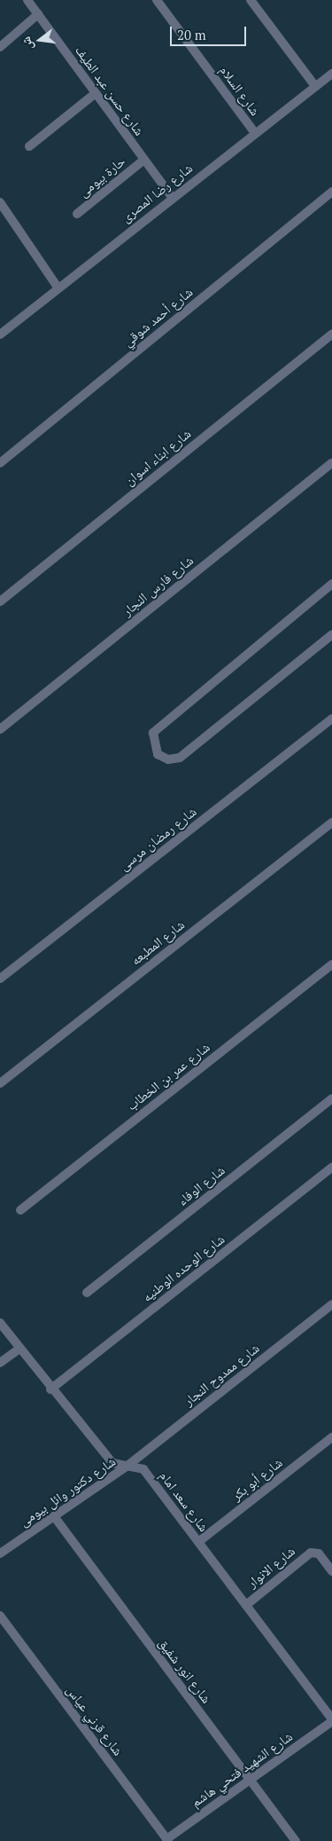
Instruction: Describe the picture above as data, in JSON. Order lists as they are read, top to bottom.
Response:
{
  "streets": {
    "street": [
      "شارع حسن عبد الطيف",
      "شارع السلام",
      "حارة بيومى",
      "شارع رضا المصرى",
      "شارع أحمد شوقي",
      "شارع ابناء اسوان",
      "شارع فارس النجار",
      "شارع رمضان مرسى",
      "شارع المطبعه",
      "شارع عمر بن الخطاب",
      "شارع الوفاء",
      "شارع الوحده الوطنيه",
      "شارع ممدوح النجار",
      "شارع أبو بكر",
      "شارع دكتور وائل بيومى",
      "شارع سعد امام",
      "شارع الانوار",
      "شارع انور شفيق",
      "شارع قرني عياس",
      "شارع الشهيد فتحي هاشم"
    ]
  },
  "crossings": [
    ["شارع حسن عبد الطيف", "حارة بيومى"],
    ["شارع حسن عبد الطيف", "شارع رضا المصرى"],
    ["شارع السلام", "شارع رضا المصرى"],
    ["شارع الوحده الوطنيه", "شارع سعد امام"],
    ["شارع ممدوح النجار", "شارع دكتور وائل بيومى"],
    ["شارع ممدوح النجار", "شارع سعد امام"],
    ["شارع أبو بكر", "شارع سعد امام"],
    ["شارع دكتور وائل بيومى", "شارع سعد امام"],
    ["شارع دكتور وائل بيومى", "شارع انور شفيق"],
    ["شارع سعد امام", "شارع الانوار"],
    ["شارع سعد امام", "شارع الشهيد فتحي هاشم"],
    ["شارع انور شفيق", "شارع الشهيد فتحي هاشم"],
    ["شارع قرني عياس", "شارع الشهيد فتحي هاشم"]
  ],
  "scale_bar": "20 m",
  "north": "left"
}
